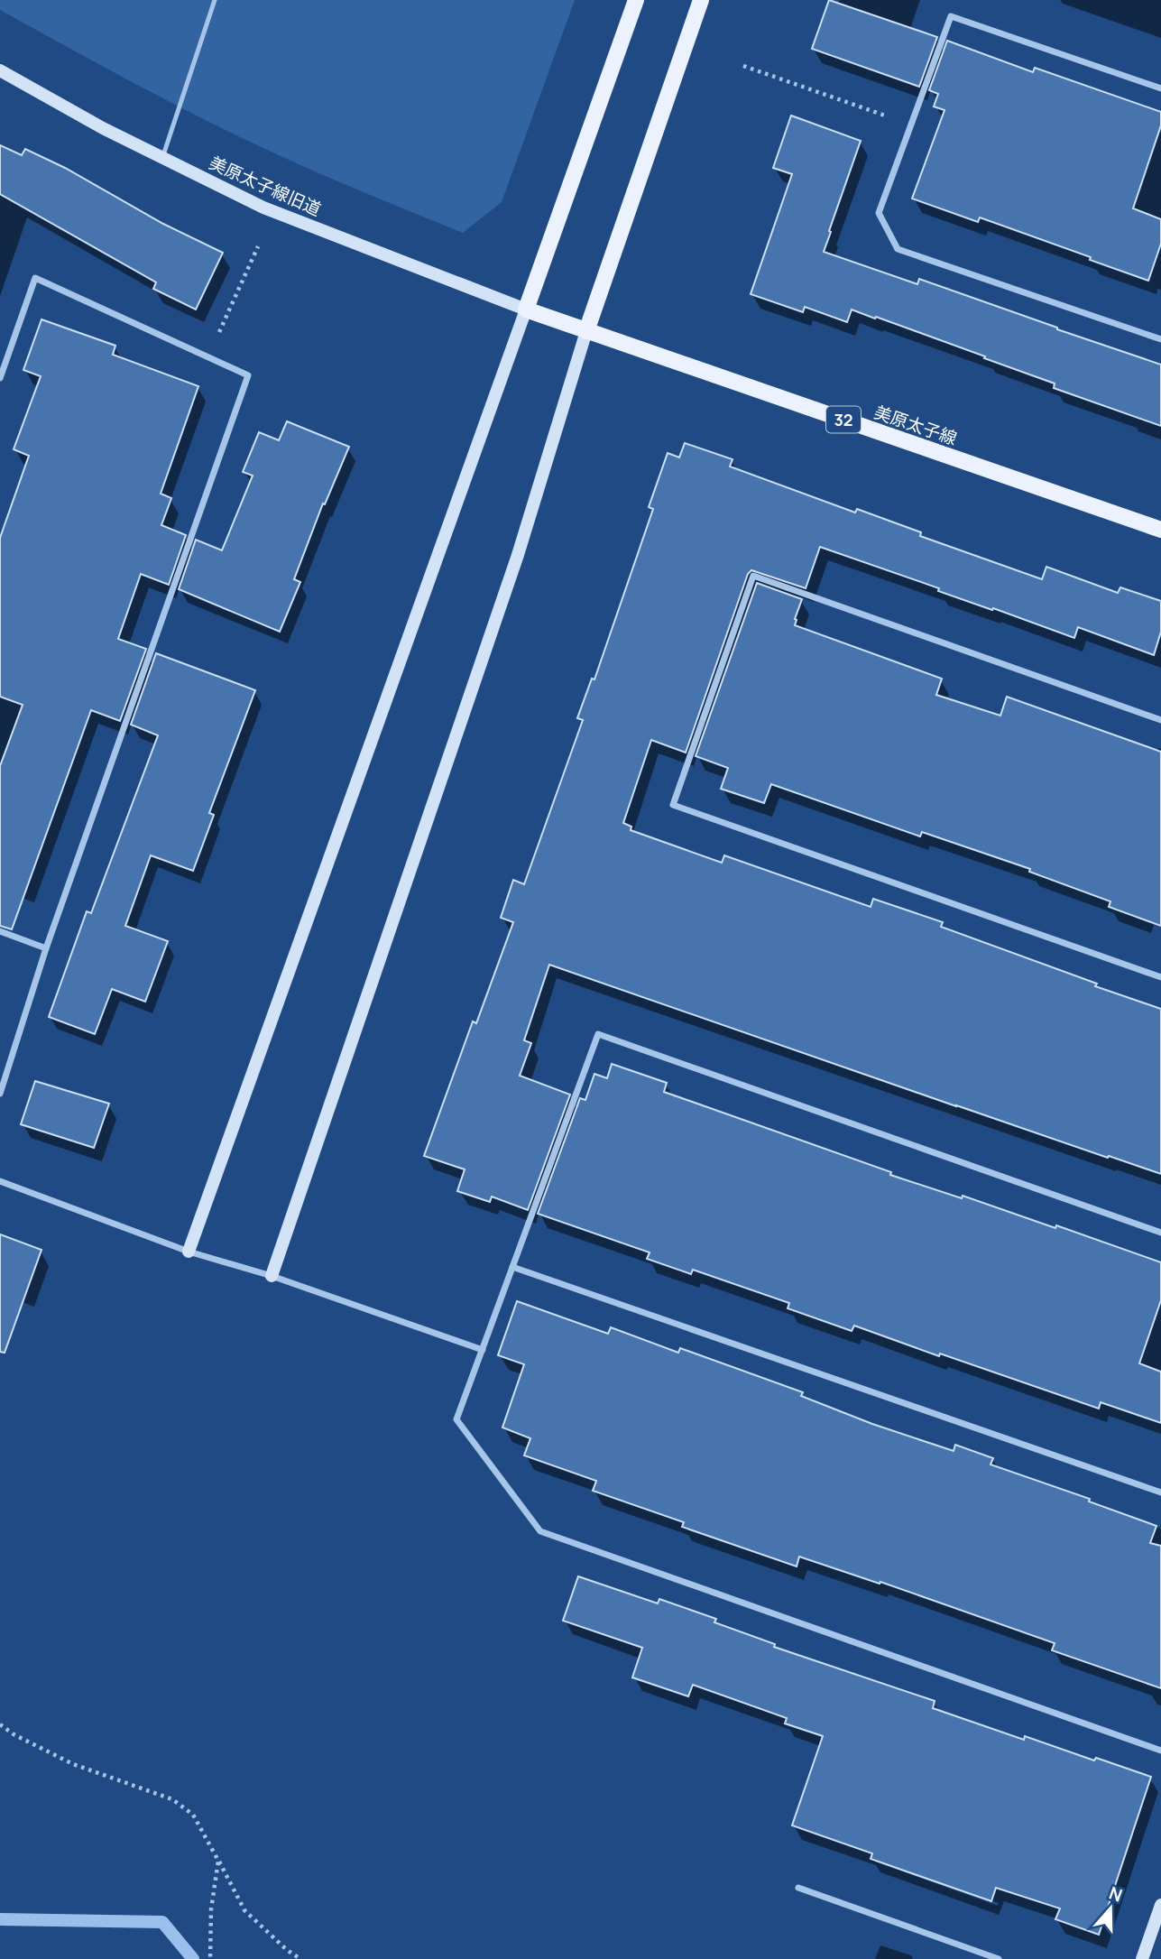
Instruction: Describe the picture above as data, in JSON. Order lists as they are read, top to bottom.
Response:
{
  "streets": {
    "main road": ["32", "美原太子線"],
    "street": ["美原太子線旧道"]
  },
  "crossings": [
    ["美原太子線旧道", "美原太子線"]
  ],
  "north": "top"
}
